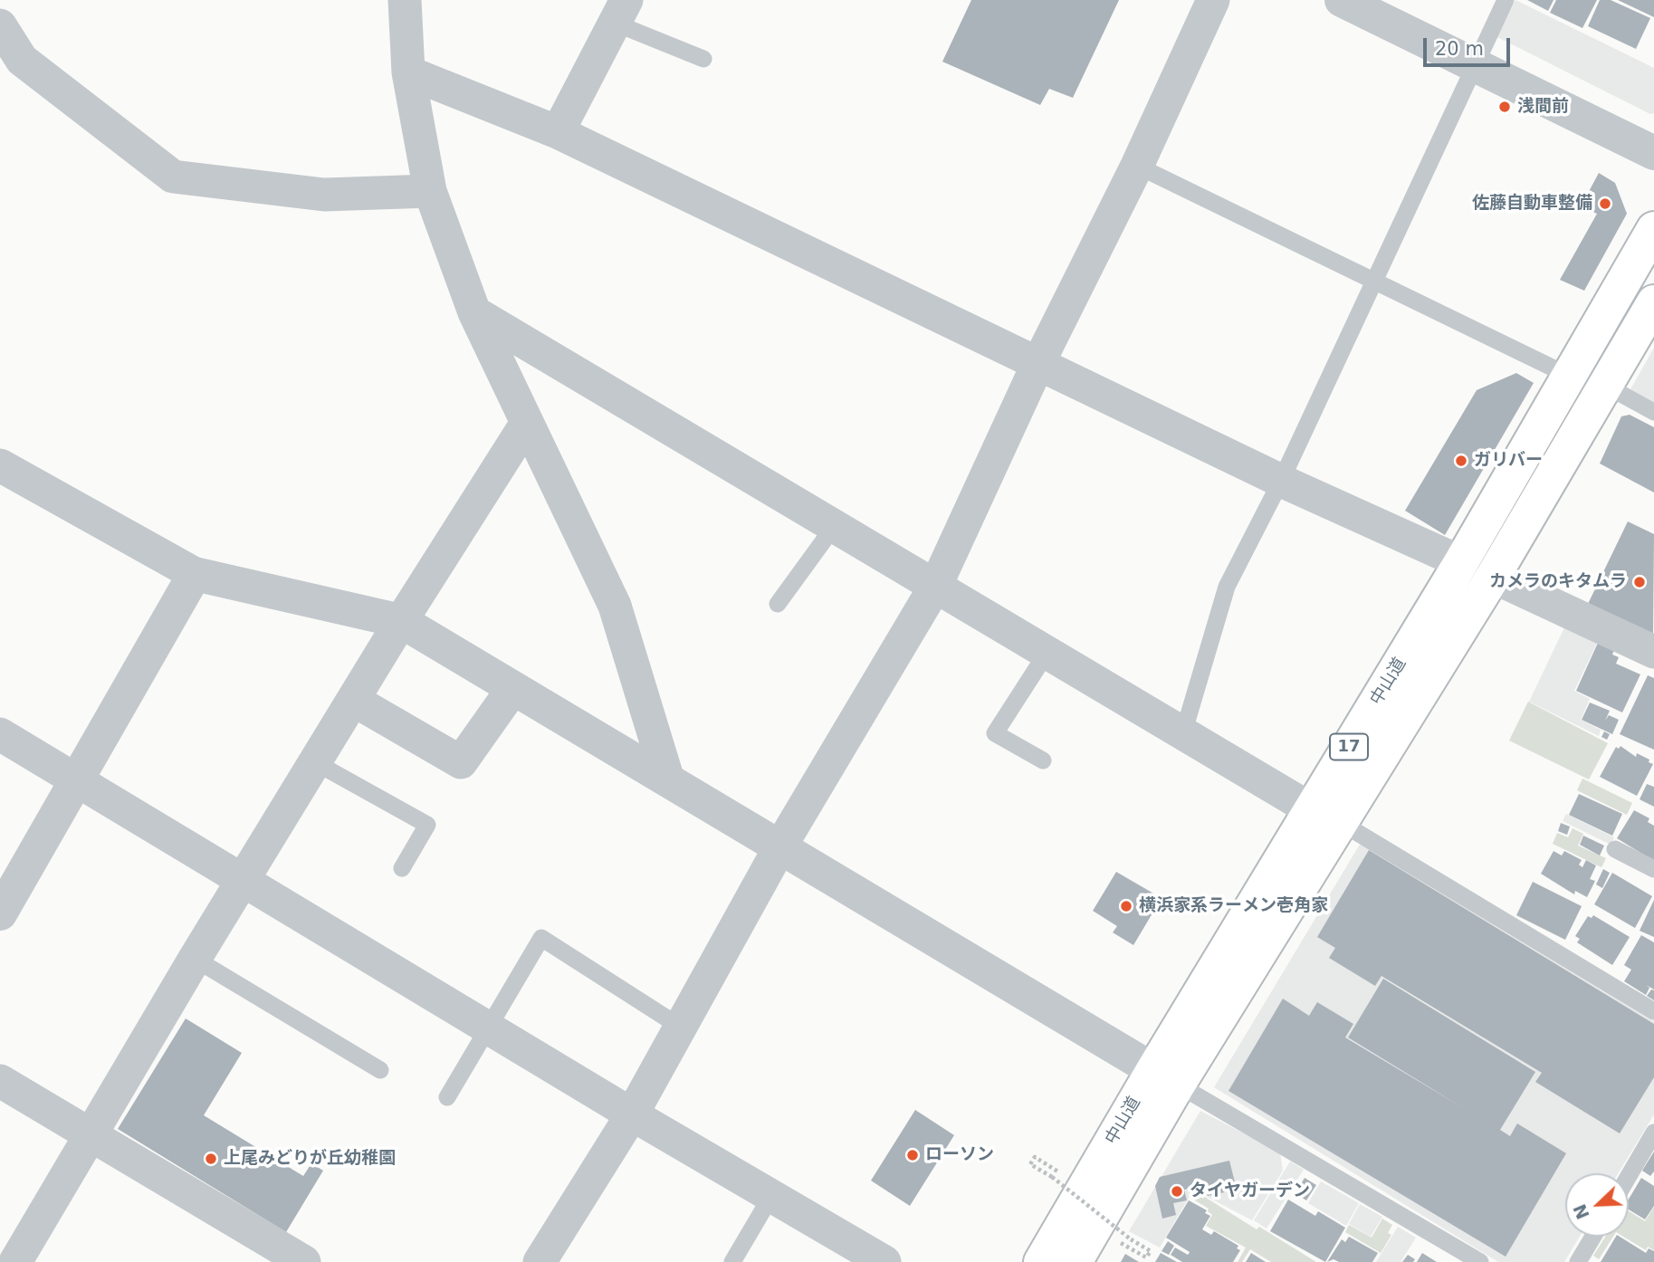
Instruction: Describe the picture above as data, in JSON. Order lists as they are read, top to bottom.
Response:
{
  "streets": {
    "highway": ["中山道", "17"]
  },
  "places": [
    "浅間前",
    "佐藤自動車整備",
    "ガリバー",
    "カメラのキタムラ",
    "横浜家系ラーメン壱角家",
    "ローソン",
    "上尾みどりが丘幼稚園",
    "タイヤガーデン"
  ],
  "scale_bar": "20 m",
  "north": "bottom left"
}
